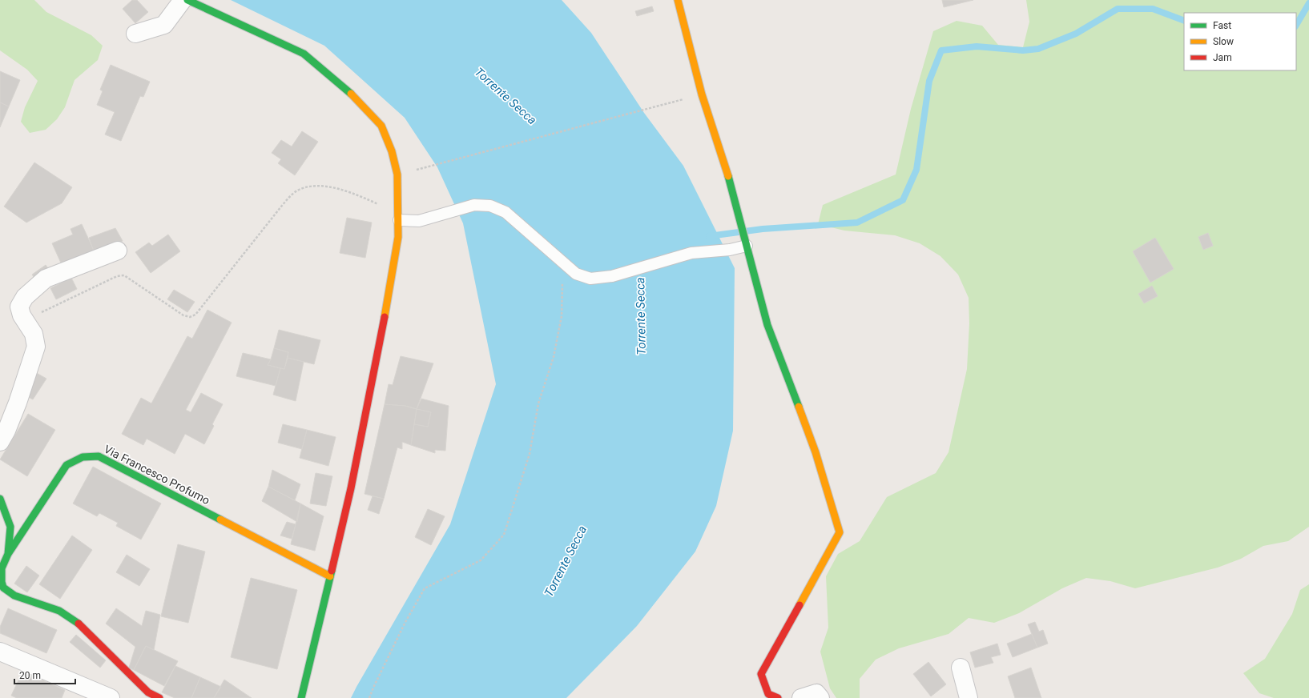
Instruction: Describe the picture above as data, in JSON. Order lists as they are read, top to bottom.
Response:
{
  "streets": {
    "street": ["Via Francesco Profumo"]
  },
  "water": ["Torrente Secca"],
  "legend": ["Fast", "Slow", "Jam"],
  "scale_bar": "20 m"
}
